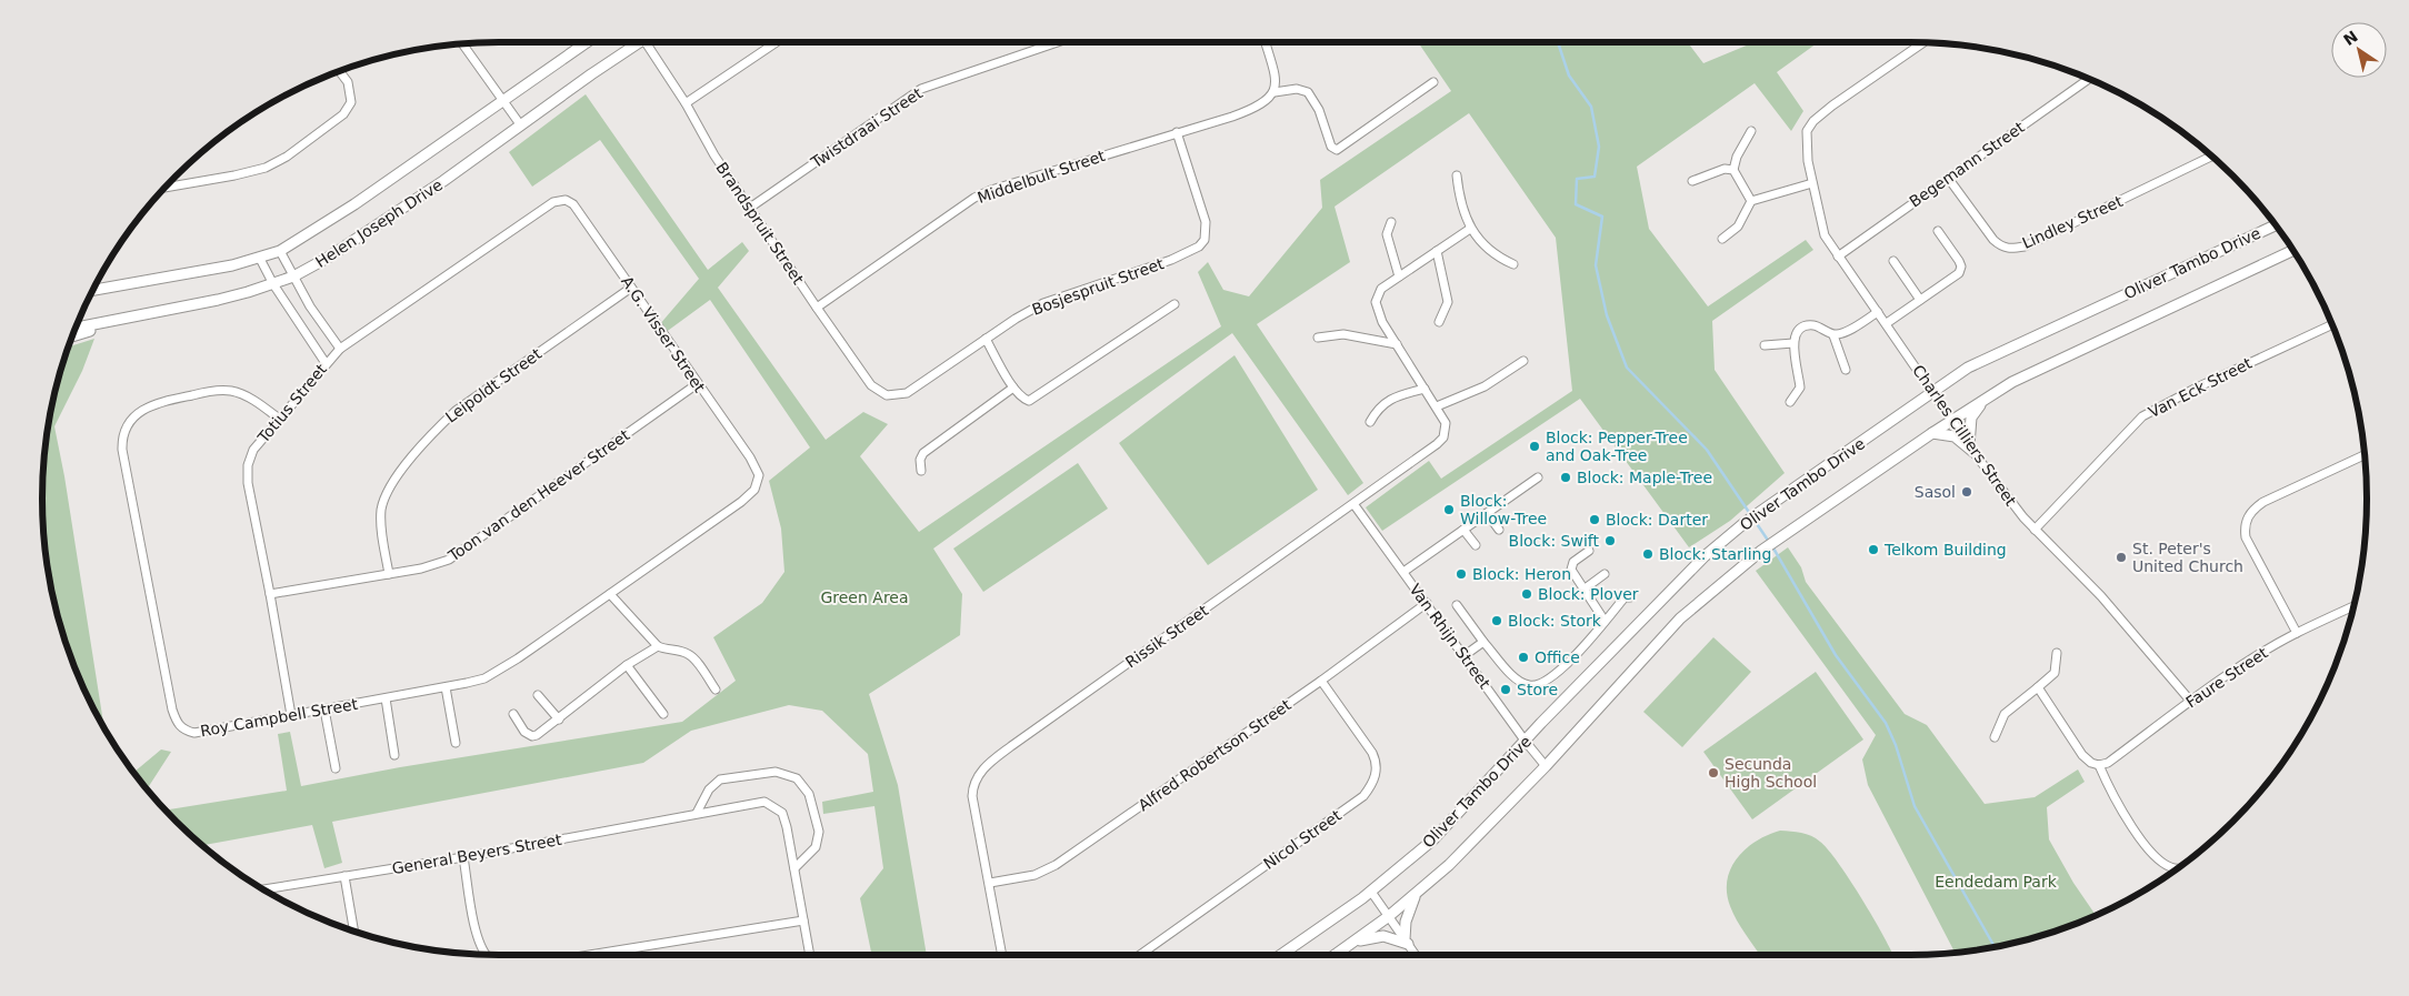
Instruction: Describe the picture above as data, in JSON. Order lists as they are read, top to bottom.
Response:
{
  "streets": {
    "street": [
      "Twistdraai Street",
      "Begemann Street",
      "Middelbult Street",
      "Lindley Street",
      "Helen Joseph Drive",
      "Brandspruit Street",
      "Oliver Tambo Drive",
      "Bosjespruit Street",
      "A.G. Visser Street",
      "Leipoldt Street",
      "Van Eck Street",
      "Totius Street",
      "Charles Cilliers Street",
      "Toon van den Heever Street",
      "Rissik Street",
      "Van Rhijn Street",
      "Faure Street",
      "Roy Campbell Street",
      "Alfred Robertson Street",
      "Nicol Street",
      "General Beyers Street"
    ]
  },
  "crossings": [
    ["Twistdraai Street", "Brandspruit Street"],
    ["Begemann Street", "Lindley Street"],
    ["Begemann Street", "Charles Cilliers Street"],
    ["Middelbult Street", "Brandspruit Street"],
    ["Middelbult Street", "Bosjespruit Street"],
    ["Brandspruit Street", "Bosjespruit Street"],
    ["Oliver Tambo Drive", "Charles Cilliers Street"],
    ["Oliver Tambo Drive", "Van Rhijn Street"],
    ["A.G. Visser Street", "Leipoldt Street"],
    ["A.G. Visser Street", "Totius Street"],
    ["A.G. Visser Street", "Toon van den Heever Street"],
    ["A.G. Visser Street", "Roy Campbell Street"],
    ["Leipoldt Street", "Toon van den Heever Street"],
    ["Van Eck Street", "Charles Cilliers Street"],
    ["Totius Street", "Toon van den Heever Street"],
    ["Totius Street", "Roy Campbell Street"],
    ["Charles Cilliers Street", "Faure Street"],
    ["Rissik Street", "Van Rhijn Street"],
    ["Rissik Street", "Alfred Robertson Street"],
    ["Van Rhijn Street", "Alfred Robertson Street"],
    ["Alfred Robertson Street", "Nicol Street"]
  ],
  "parks": ["Green Area", "Eendedam Park"],
  "places": [
    "Block: Pepper-Tree and Oak-Tree",
    "Block: Maple-Tree",
    "Sasol",
    "Block: Willow-Tree",
    "Block: Darter",
    "Block: Swift",
    "Telkom Building",
    "Block: Starling",
    "St. Peter's United Church",
    "Block: Heron",
    "Block: Plover",
    "Block: Stork",
    "Office",
    "Store",
    "Secunda High School"
  ],
  "north": "top left"
}
